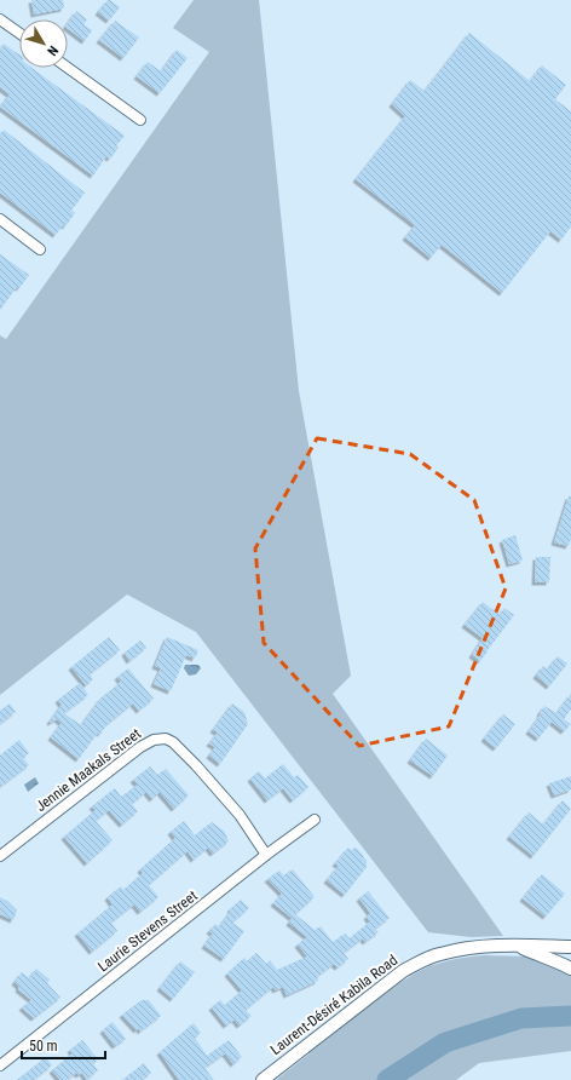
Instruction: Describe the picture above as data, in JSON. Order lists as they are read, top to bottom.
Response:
{
  "streets": {
    "street": ["Jennie Maakals Street", "Laurie Stevens Street", "Laurent-Désiré Kabila Road"]
  },
  "crossings": [
    ["Jennie Maakals Street", "Laurie Stevens Street"]
  ],
  "scale_bar": "50 m",
  "north": "bottom right"
}
